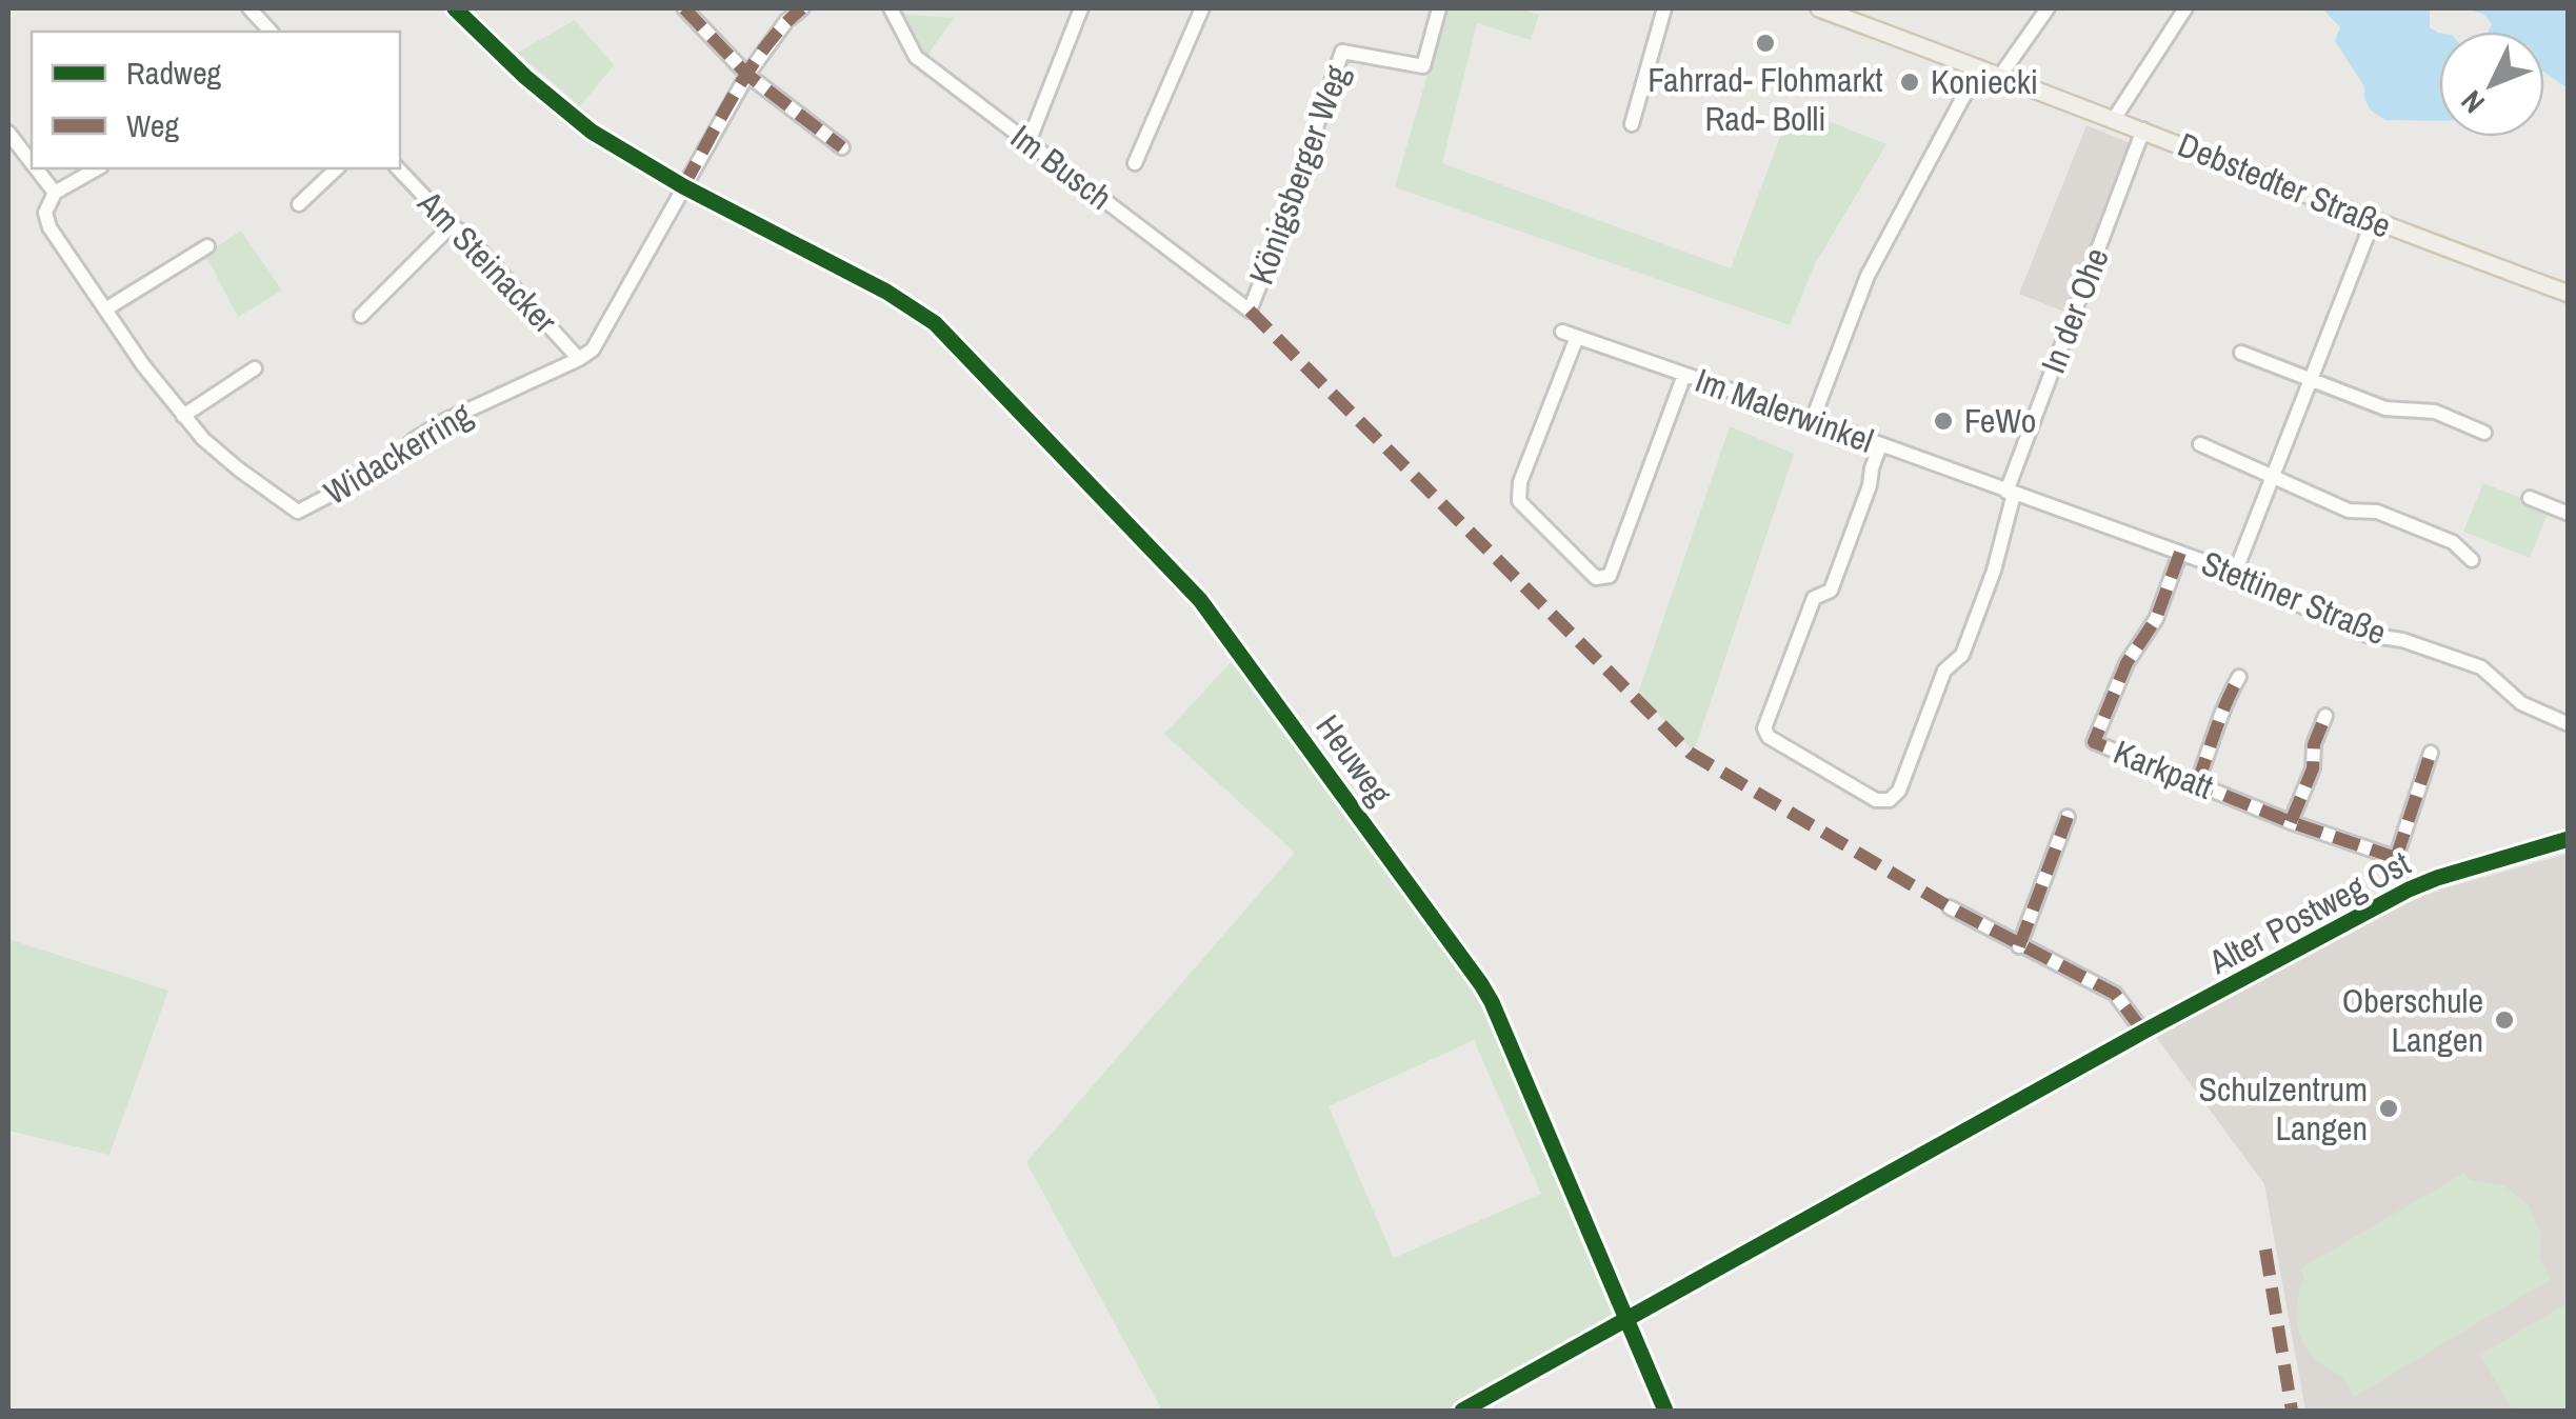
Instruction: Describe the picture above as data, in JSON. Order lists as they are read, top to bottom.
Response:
{
  "streets": {
    "main road": ["Debstedter Straße"],
    "street": [
      "Im Busch",
      "Königsberger Weg",
      "Am Steinacker",
      "In der Ohe",
      "Im Malerwinkel",
      "Widackerring",
      "Stettiner Straße",
      "Heuweg",
      "Karkpatt",
      "Alter Postweg Ost"
    ]
  },
  "crossings": [
    ["Im Busch", "Königsberger Weg"],
    ["Debstedter Straße", "In der Ohe"],
    ["Am Steinacker", "Widackerring"],
    ["In der Ohe", "Im Malerwinkel"],
    ["In der Ohe", "Stettiner Straße"],
    ["Im Malerwinkel", "Stettiner Straße"],
    ["Stettiner Straße", "Karkpatt"]
  ],
  "places": [
    "Fahrrad- Flohmarkt Rad- Bolli",
    "Koniecki",
    "FeWo",
    "Oberschule Langen",
    "Schulzentrum Langen"
  ],
  "legend": ["Radweg", "Weg"],
  "north": "bottom left"
}
